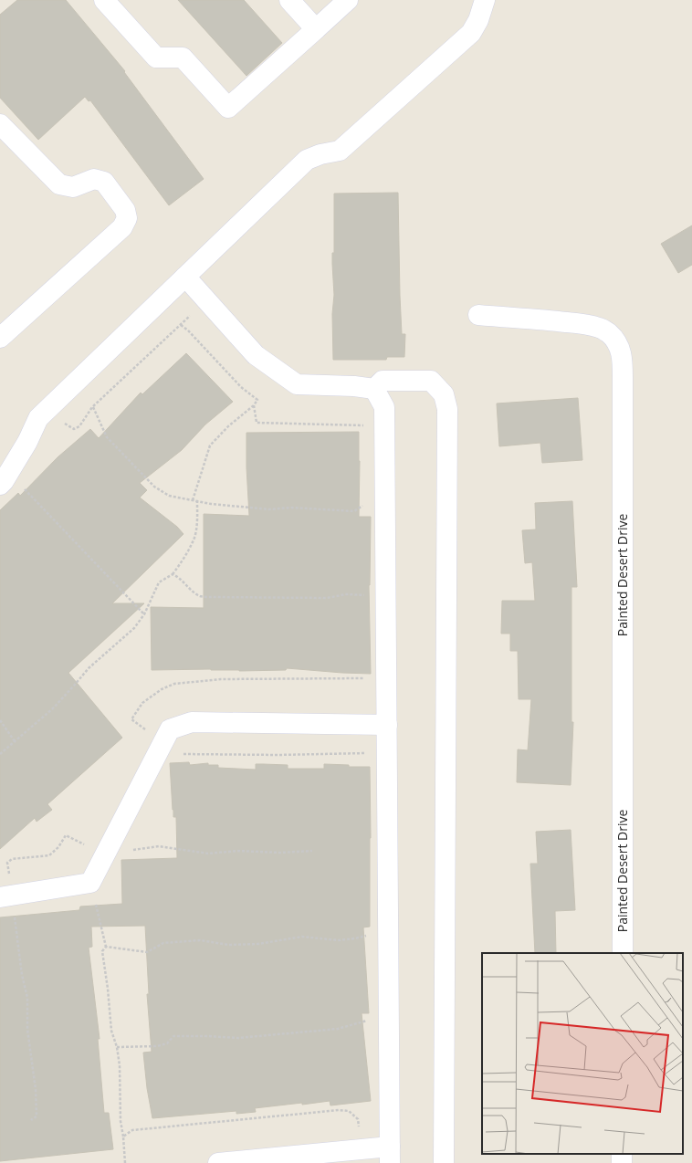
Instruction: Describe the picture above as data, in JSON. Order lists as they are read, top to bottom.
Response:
{
  "streets": {
    "street": ["Painted Desert Drive"]
  }
}
